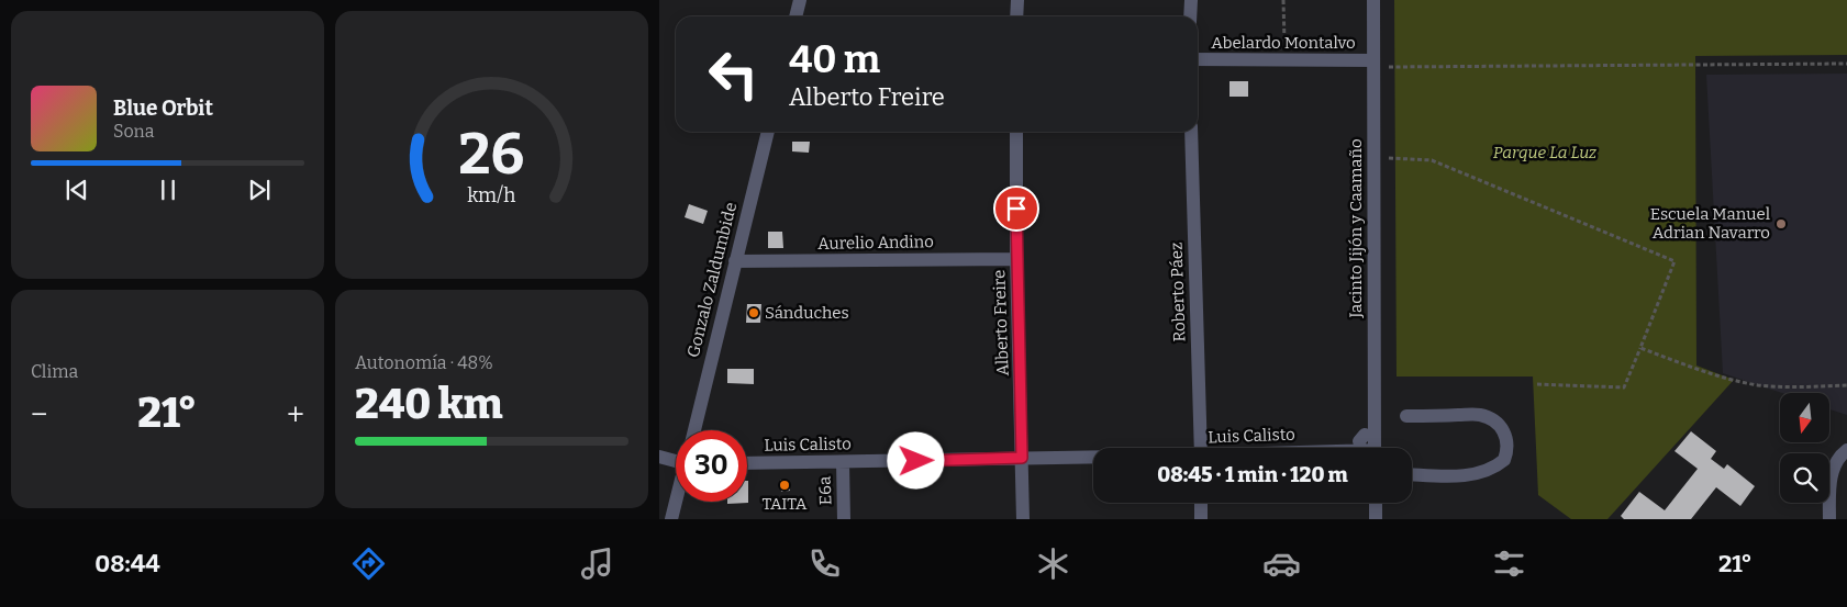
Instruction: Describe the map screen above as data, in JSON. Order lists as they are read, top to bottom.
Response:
{
  "streets": {
    "street": [
      "Abelardo Montalvo",
      "Jacinto Jijón y Caamaño",
      "Aurelio Andino",
      "Gonzalo Zaldumbide",
      "Roberto Páez",
      "Alberto Freire",
      "Luis Calisto",
      "E6a"
    ]
  },
  "crossings": [
    ["Abelardo Montalvo", "Jacinto Jijón y Caamaño"],
    ["Aurelio Andino", "Gonzalo Zaldumbide"],
    ["Aurelio Andino", "Alberto Freire"],
    ["Alberto Freire", "Luis Calisto"],
    ["Luis Calisto", "E6a"]
  ],
  "parks": ["Parque La Luz"],
  "places": ["Escuela Manuel Adrian Navarro", "Sánduches", "TAITA"],
  "north": "bottom",
  "page": {
    "turn": ["40 m", "Alberto Freire"],
    "song": ["Blue Orbit", "Sona"],
    "tile": [
      "Clima",
      ["Autonomía · 48%", "240 km"]
    ],
    "heat": ["−", "21°", "+"],
    "limit": "30",
    "trip": "08:45 · 1 min · 120 m",
    "tabs": ["08:44", "21°"],
    "gauge": ["26", "km/h"]
  }
}
